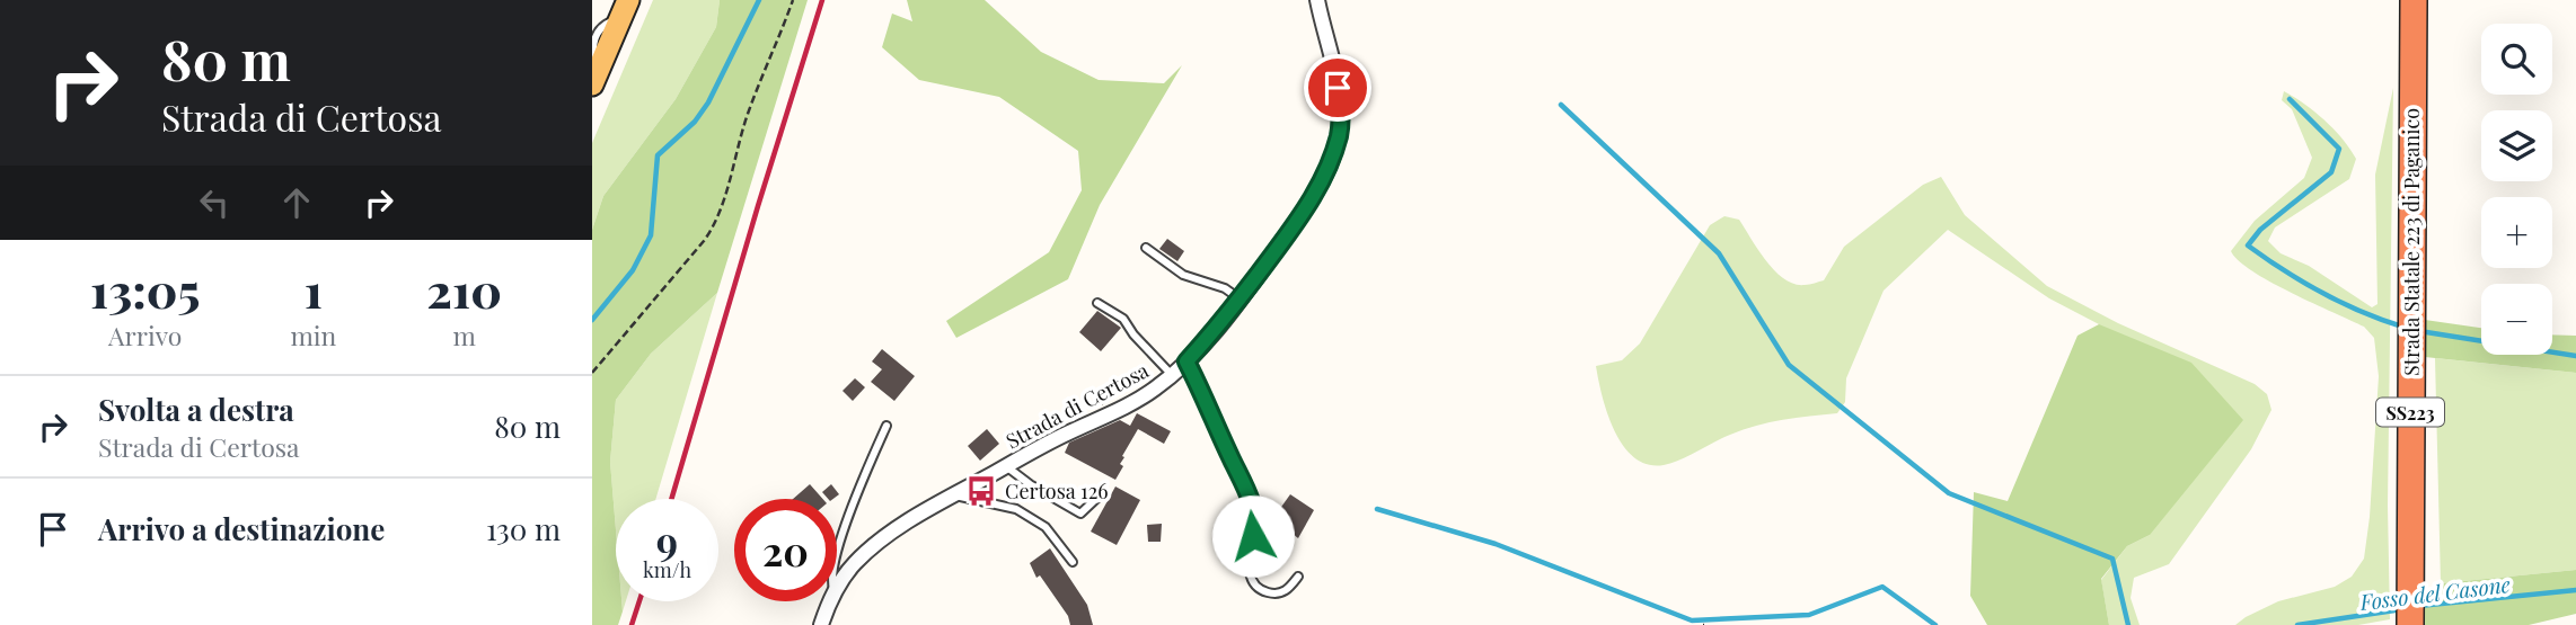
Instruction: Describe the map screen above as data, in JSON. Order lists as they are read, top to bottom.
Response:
{
  "streets": {
    "highway": ["Strada Statale 223 di Paganico", "SS223"],
    "street": ["Strada di Certosa"]
  },
  "water": ["Fosso del Casone"],
  "places": {
    "bus stop": ["Certosa 126"]
  },
  "page": {
    "turn": ["80 m", "Strada di Certosa"],
    "map_buttons": ["+", "−"],
    "eta": [
      "13:05",
      "Arrivo",
      "1",
      "min",
      "210",
      "m"
    ],
    "list": [
      {
        "name": "Svolta a destra",
        "note": "Strada di Certosa",
        "value": "80 m"
      },
      {
        "name": "Arrivo a destinazione",
        "value": "130 m"
      }
    ],
    "speed": "9 km/h",
    "limit": "20"
  }
}
